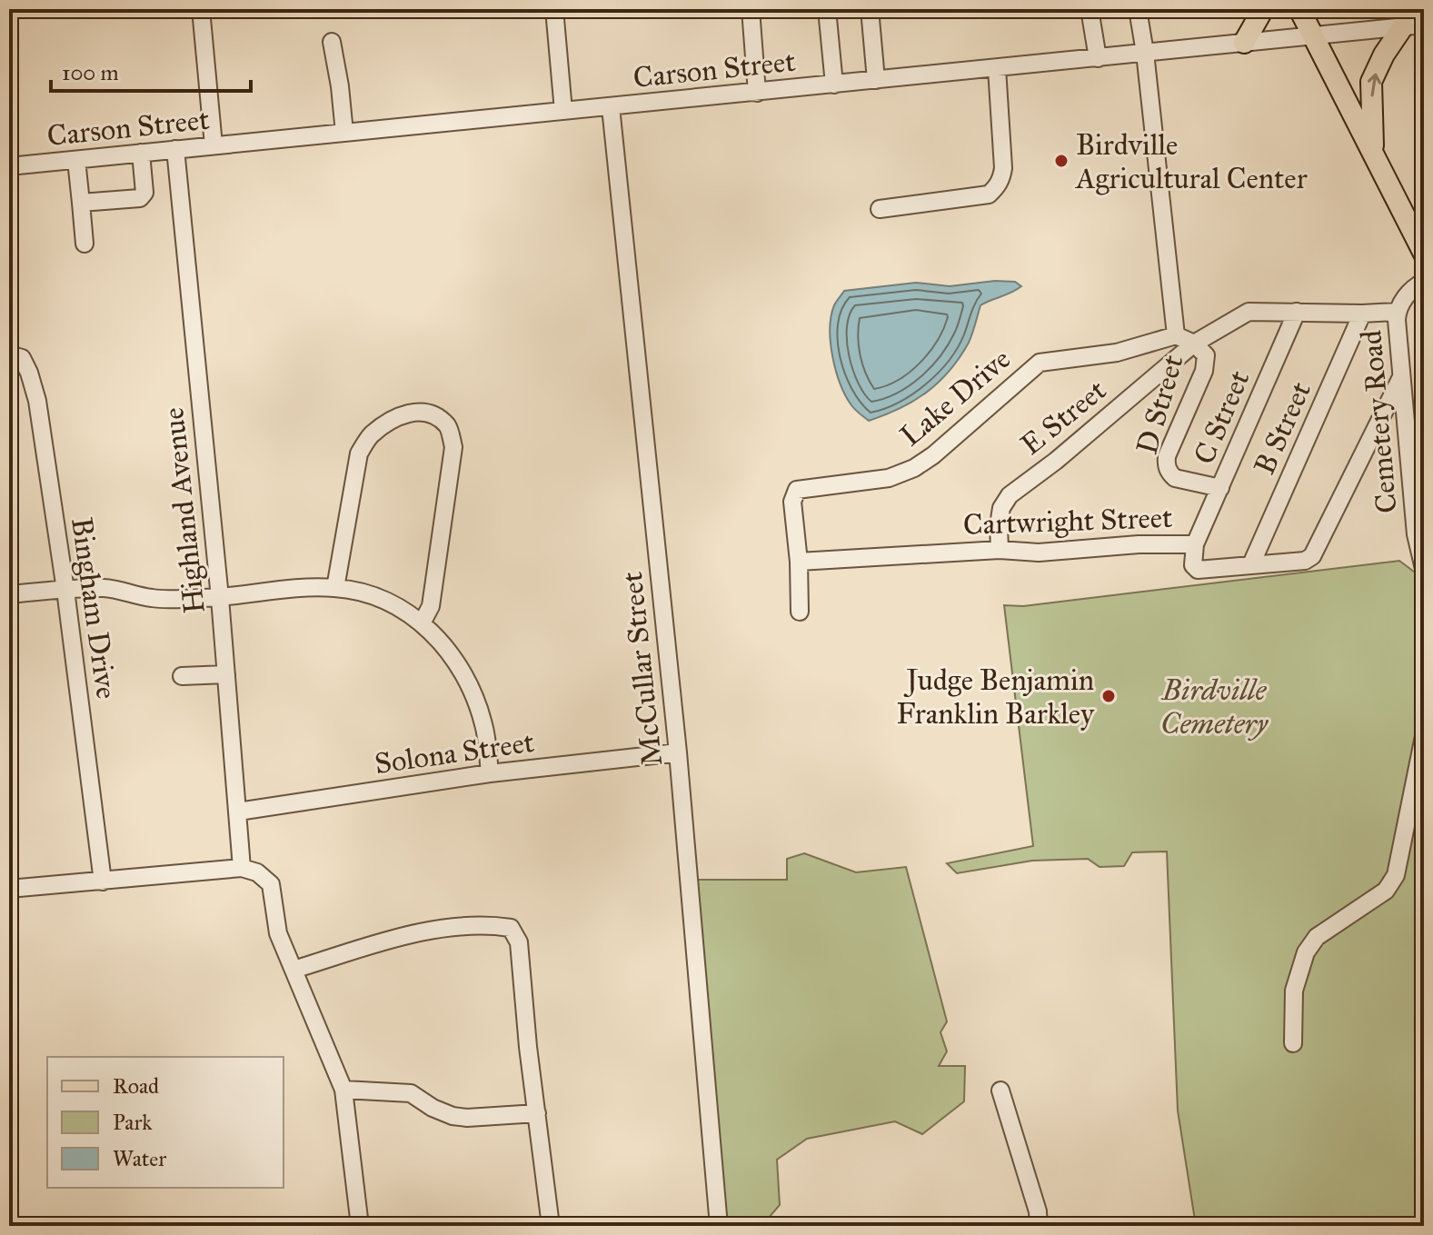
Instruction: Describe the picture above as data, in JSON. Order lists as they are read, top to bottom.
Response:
{
  "streets": {
    "street": [
      "Carson Street",
      "Lake Drive",
      "D Street",
      "E Street",
      "C Street",
      "Cemetery Road",
      "B Street",
      "Highland Avenue",
      "Cartwright Street",
      "Bingham Drive",
      "McCullar Street",
      "Solona Street"
    ]
  },
  "crossings": [
    ["Carson Street", "Highland Avenue"],
    ["Carson Street", "McCullar Street"],
    ["Lake Drive", "Cartwright Street"],
    ["D Street", "E Street"],
    ["D Street", "C Street"],
    ["E Street", "Cartwright Street"],
    ["C Street", "Cartwright Street"],
    ["Cemetery Road", "Cartwright Street"],
    ["B Street", "Cartwright Street"],
    ["Highland Avenue", "Solona Street"],
    ["McCullar Street", "Solona Street"]
  ],
  "parks": ["Birdville Cemetery"],
  "places": ["Birdville Agricultural Center", "Judge Benjamin Franklin Barkley"],
  "legend": ["Road", "Park", "Water"],
  "scale_bar": "100 m"
}
